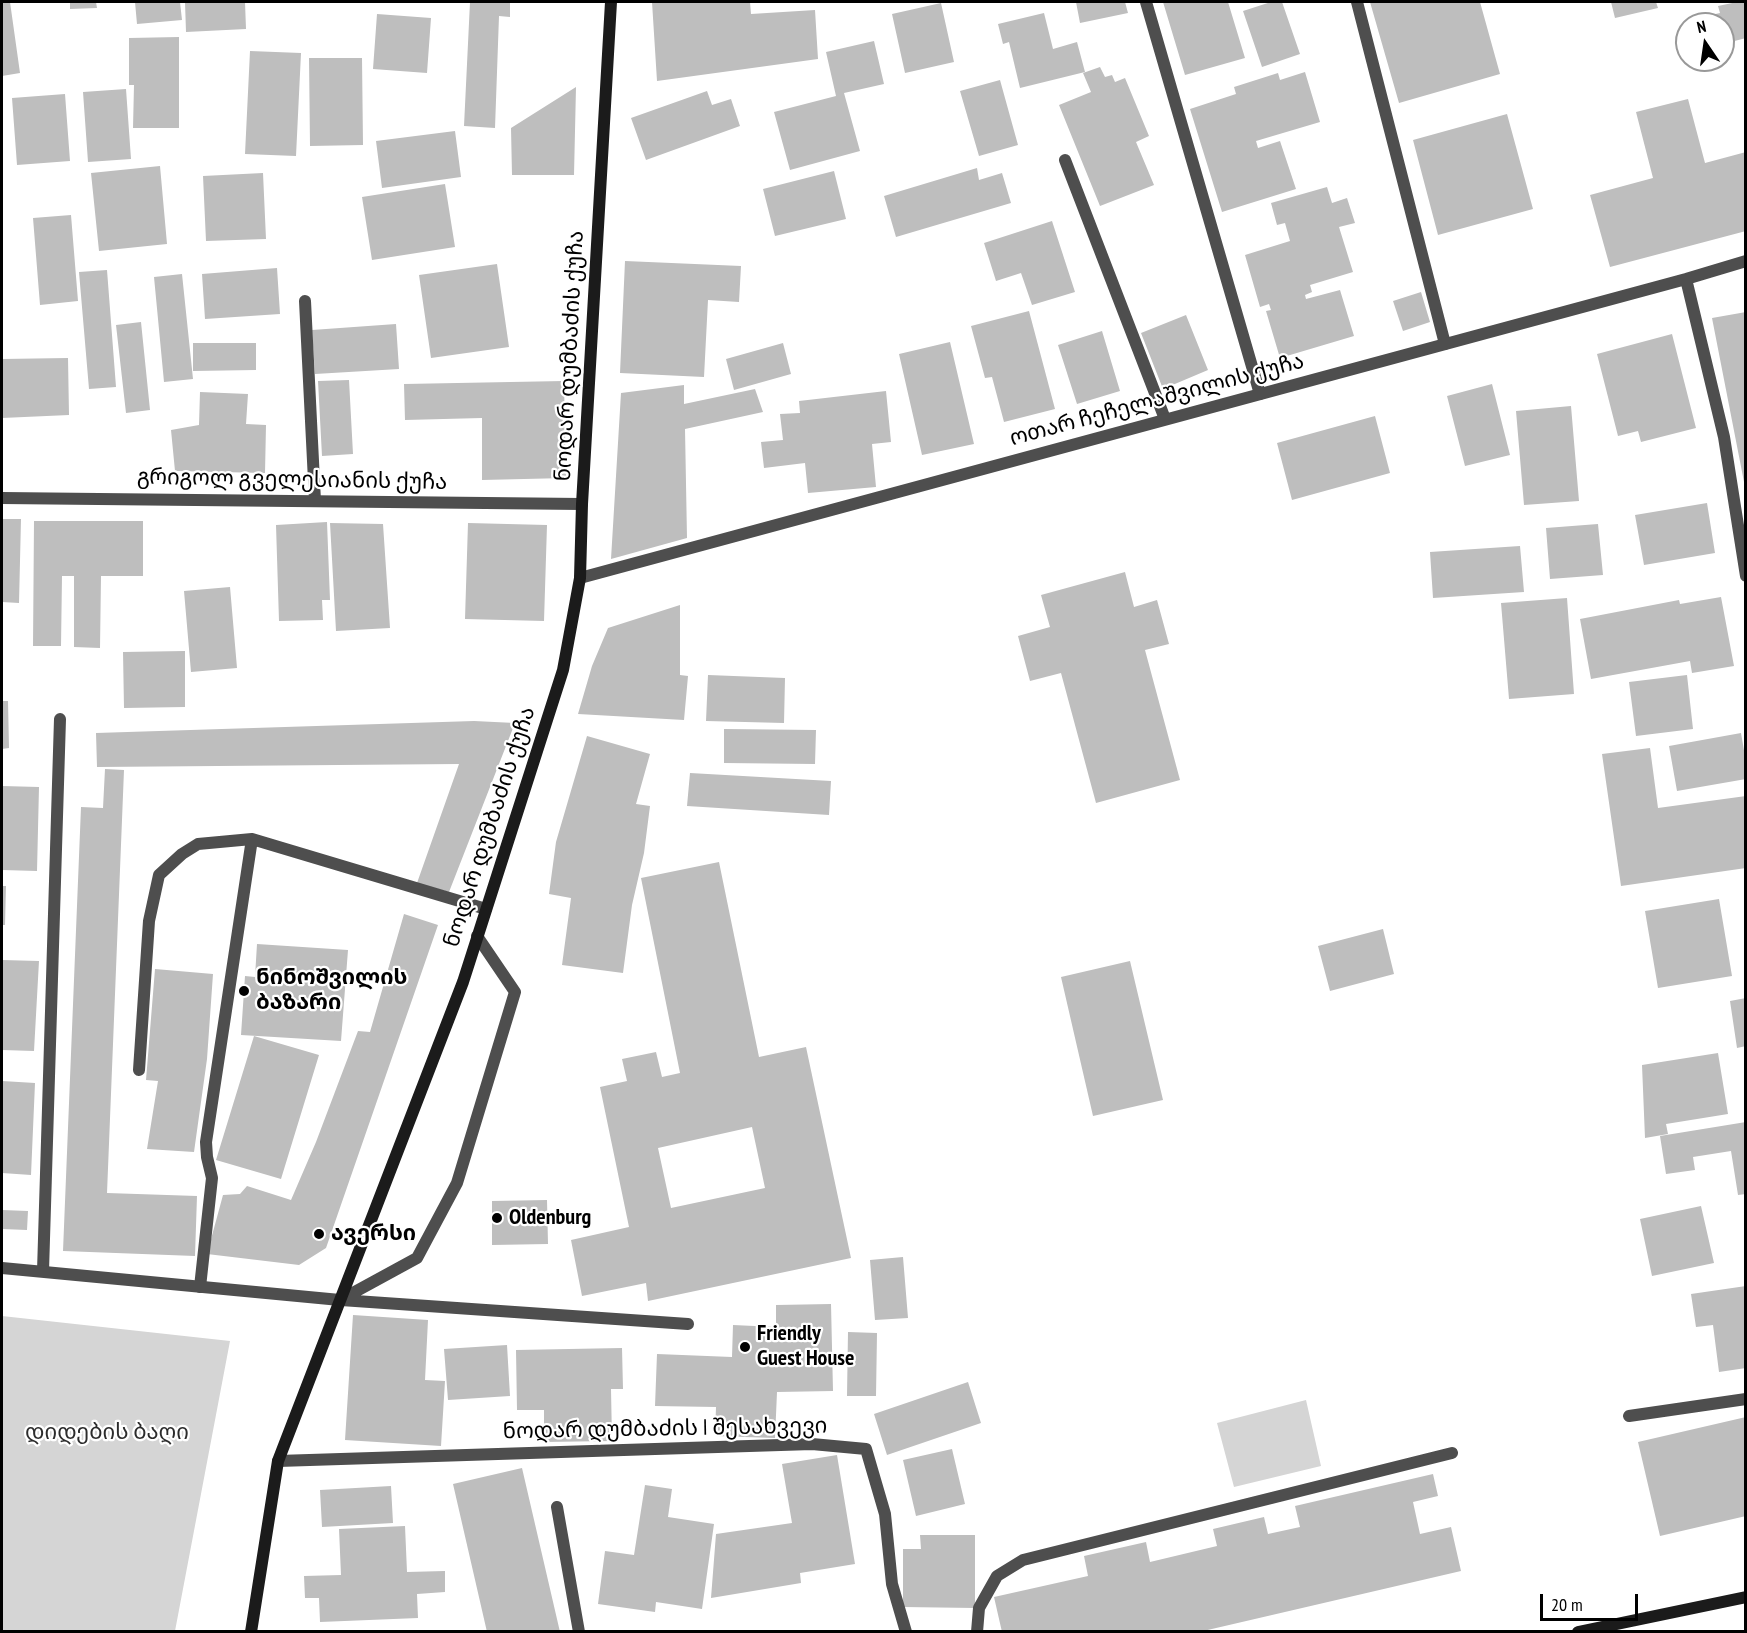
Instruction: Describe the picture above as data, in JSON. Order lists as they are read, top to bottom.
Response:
{
  "streets": {
    "main road": ["ნოდარ დუმბაძის ქუჩა"],
    "street": ["ოთარ ჩეჩელაშვილის ქუჩა", "გრიგოლ გველესიანის ქუჩა", "ნოდარ დუმბაძის I შესახვევი"]
  },
  "crossings": [
    ["ნოდარ დუმბაძის ქუჩა", "ოთარ ჩეჩელაშვილის ქუჩა"],
    ["ნოდარ დუმბაძის ქუჩა", "გრიგოლ გველესიანის ქუჩა"],
    ["ნოდარ დუმბაძის ქუჩა", "ნოდარ დუმბაძის I შესახვევი"]
  ],
  "parks": ["დიდების ბაღი"],
  "places": [
    "ნინოშვილის ბაზარი",
    "Oldenburg",
    "ავერსი",
    "Friendly Guest House"
  ],
  "scale_bar": "20 m",
  "north": "top"
}
